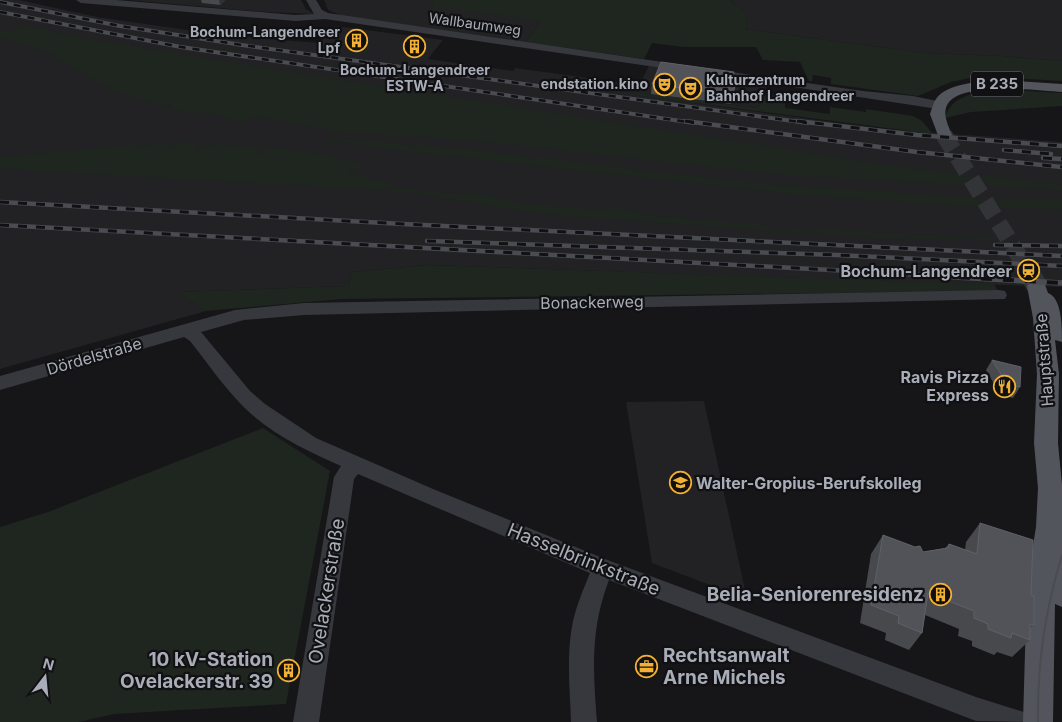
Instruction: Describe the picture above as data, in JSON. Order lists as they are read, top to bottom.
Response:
{
  "streets": {
    "main road": ["B 235", "Hauptstraße"],
    "street": [
      "Wallbaumweg",
      "Bonackerweg",
      "Dördelstraße",
      "Hasselbrinkstraße",
      "Ovelackerstraße"
    ]
  },
  "crossings": [
    ["Wallbaumweg", "B 235"],
    ["Bonackerweg", "Dördelstraße"],
    ["Bonackerweg", "Hasselbrinkstraße"],
    ["Dördelstraße", "Hasselbrinkstraße"],
    ["Hasselbrinkstraße", "Ovelackerstraße"]
  ],
  "places": {
    "building": [
      "Bochum-Langendreer Lpf",
      "Bochum-Langendreer ESTW-A",
      "Belia-Seniorenresidenz",
      "10 kV-Station Ovelackerstr. 39"
    ],
    "theatre": ["endstation.kino", "Kulturzentrum Bahnhof Langendreer"],
    "station": ["Bochum-Langendreer"],
    "restaurant": ["Ravis Pizza Express"],
    "school or university": ["Walter-Gropius-Berufskolleg"],
    "office": ["Rechtsanwalt Arne Michels"]
  },
  "north": "top"
}
